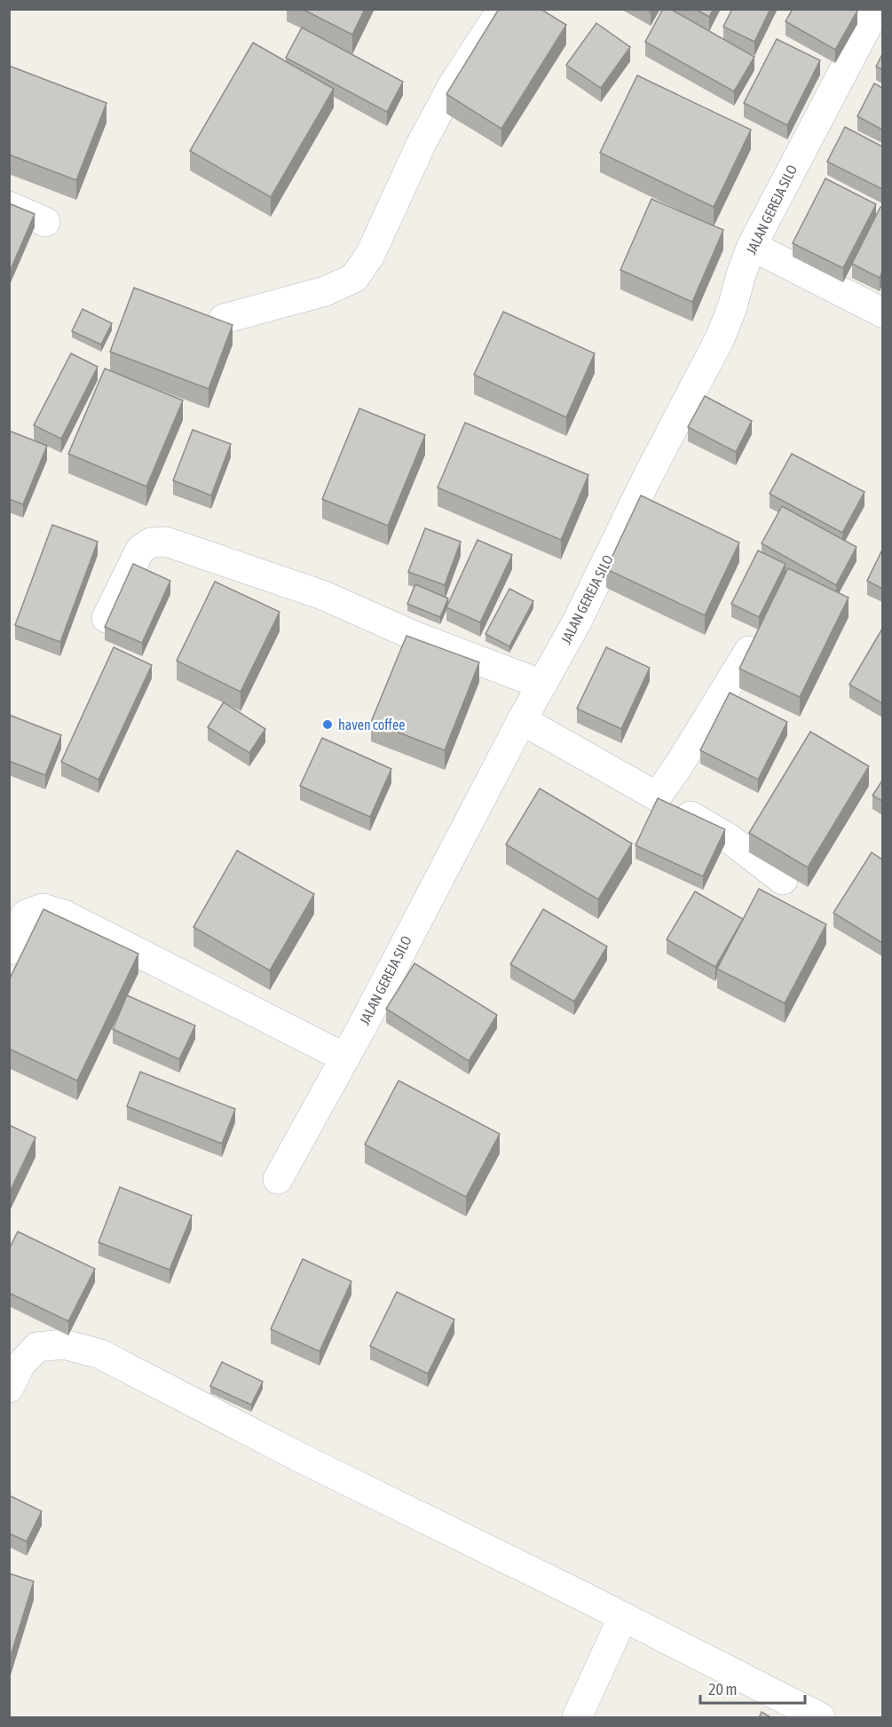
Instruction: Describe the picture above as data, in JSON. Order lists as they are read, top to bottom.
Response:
{
  "streets": {
    "street": ["JALAN GEREJA SILO"]
  },
  "places": ["haven coffee"],
  "scale_bar": "20 m"
}
